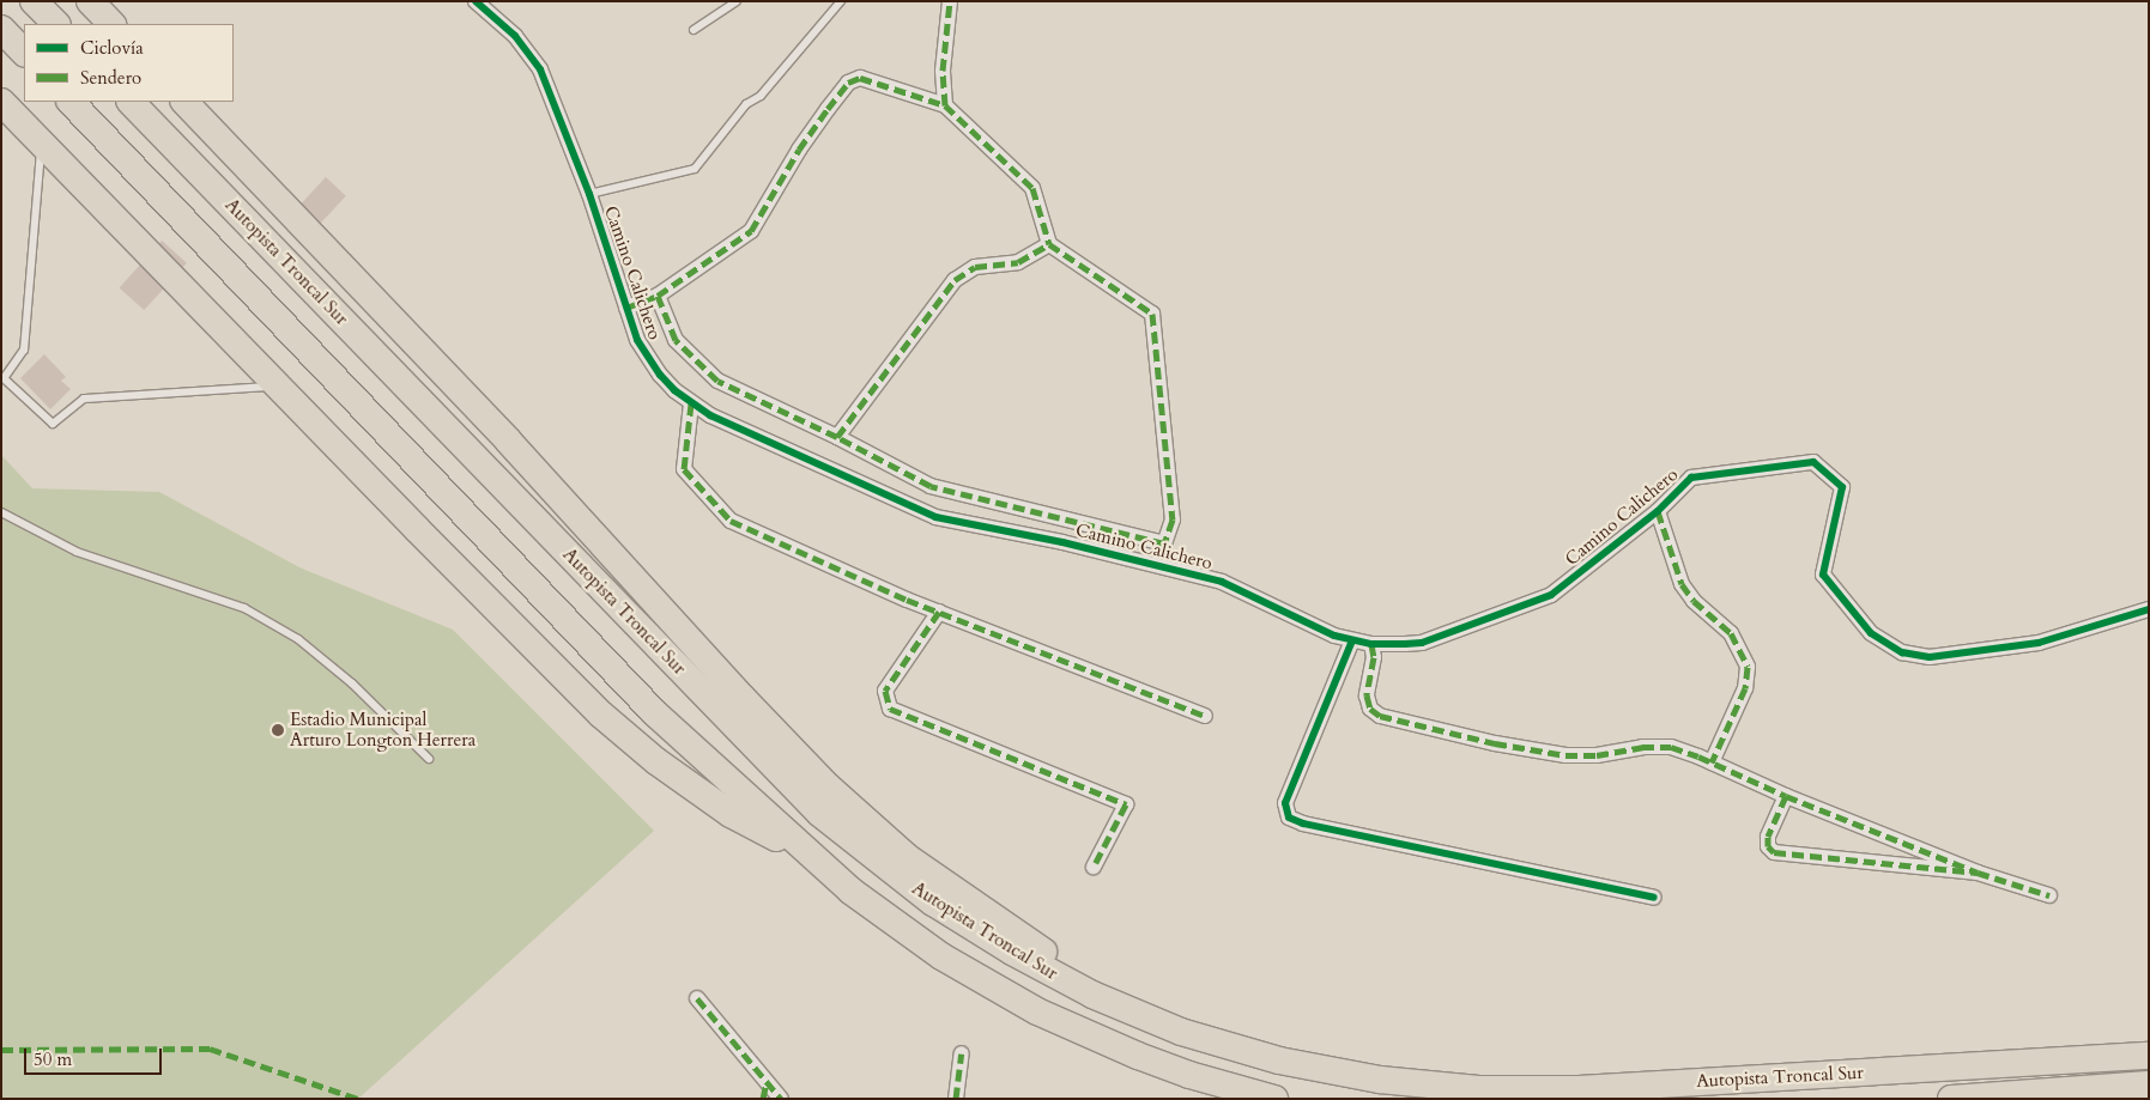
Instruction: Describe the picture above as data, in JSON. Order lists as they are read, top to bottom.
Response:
{
  "streets": {
    "highway": ["Autopista Troncal Sur"],
    "street": ["Camino Calichero"]
  },
  "places": ["Estadio Municipal Arturo Longton Herrera"],
  "legend": ["Ciclovía", "Sendero"],
  "scale_bar": "50 m"
}
